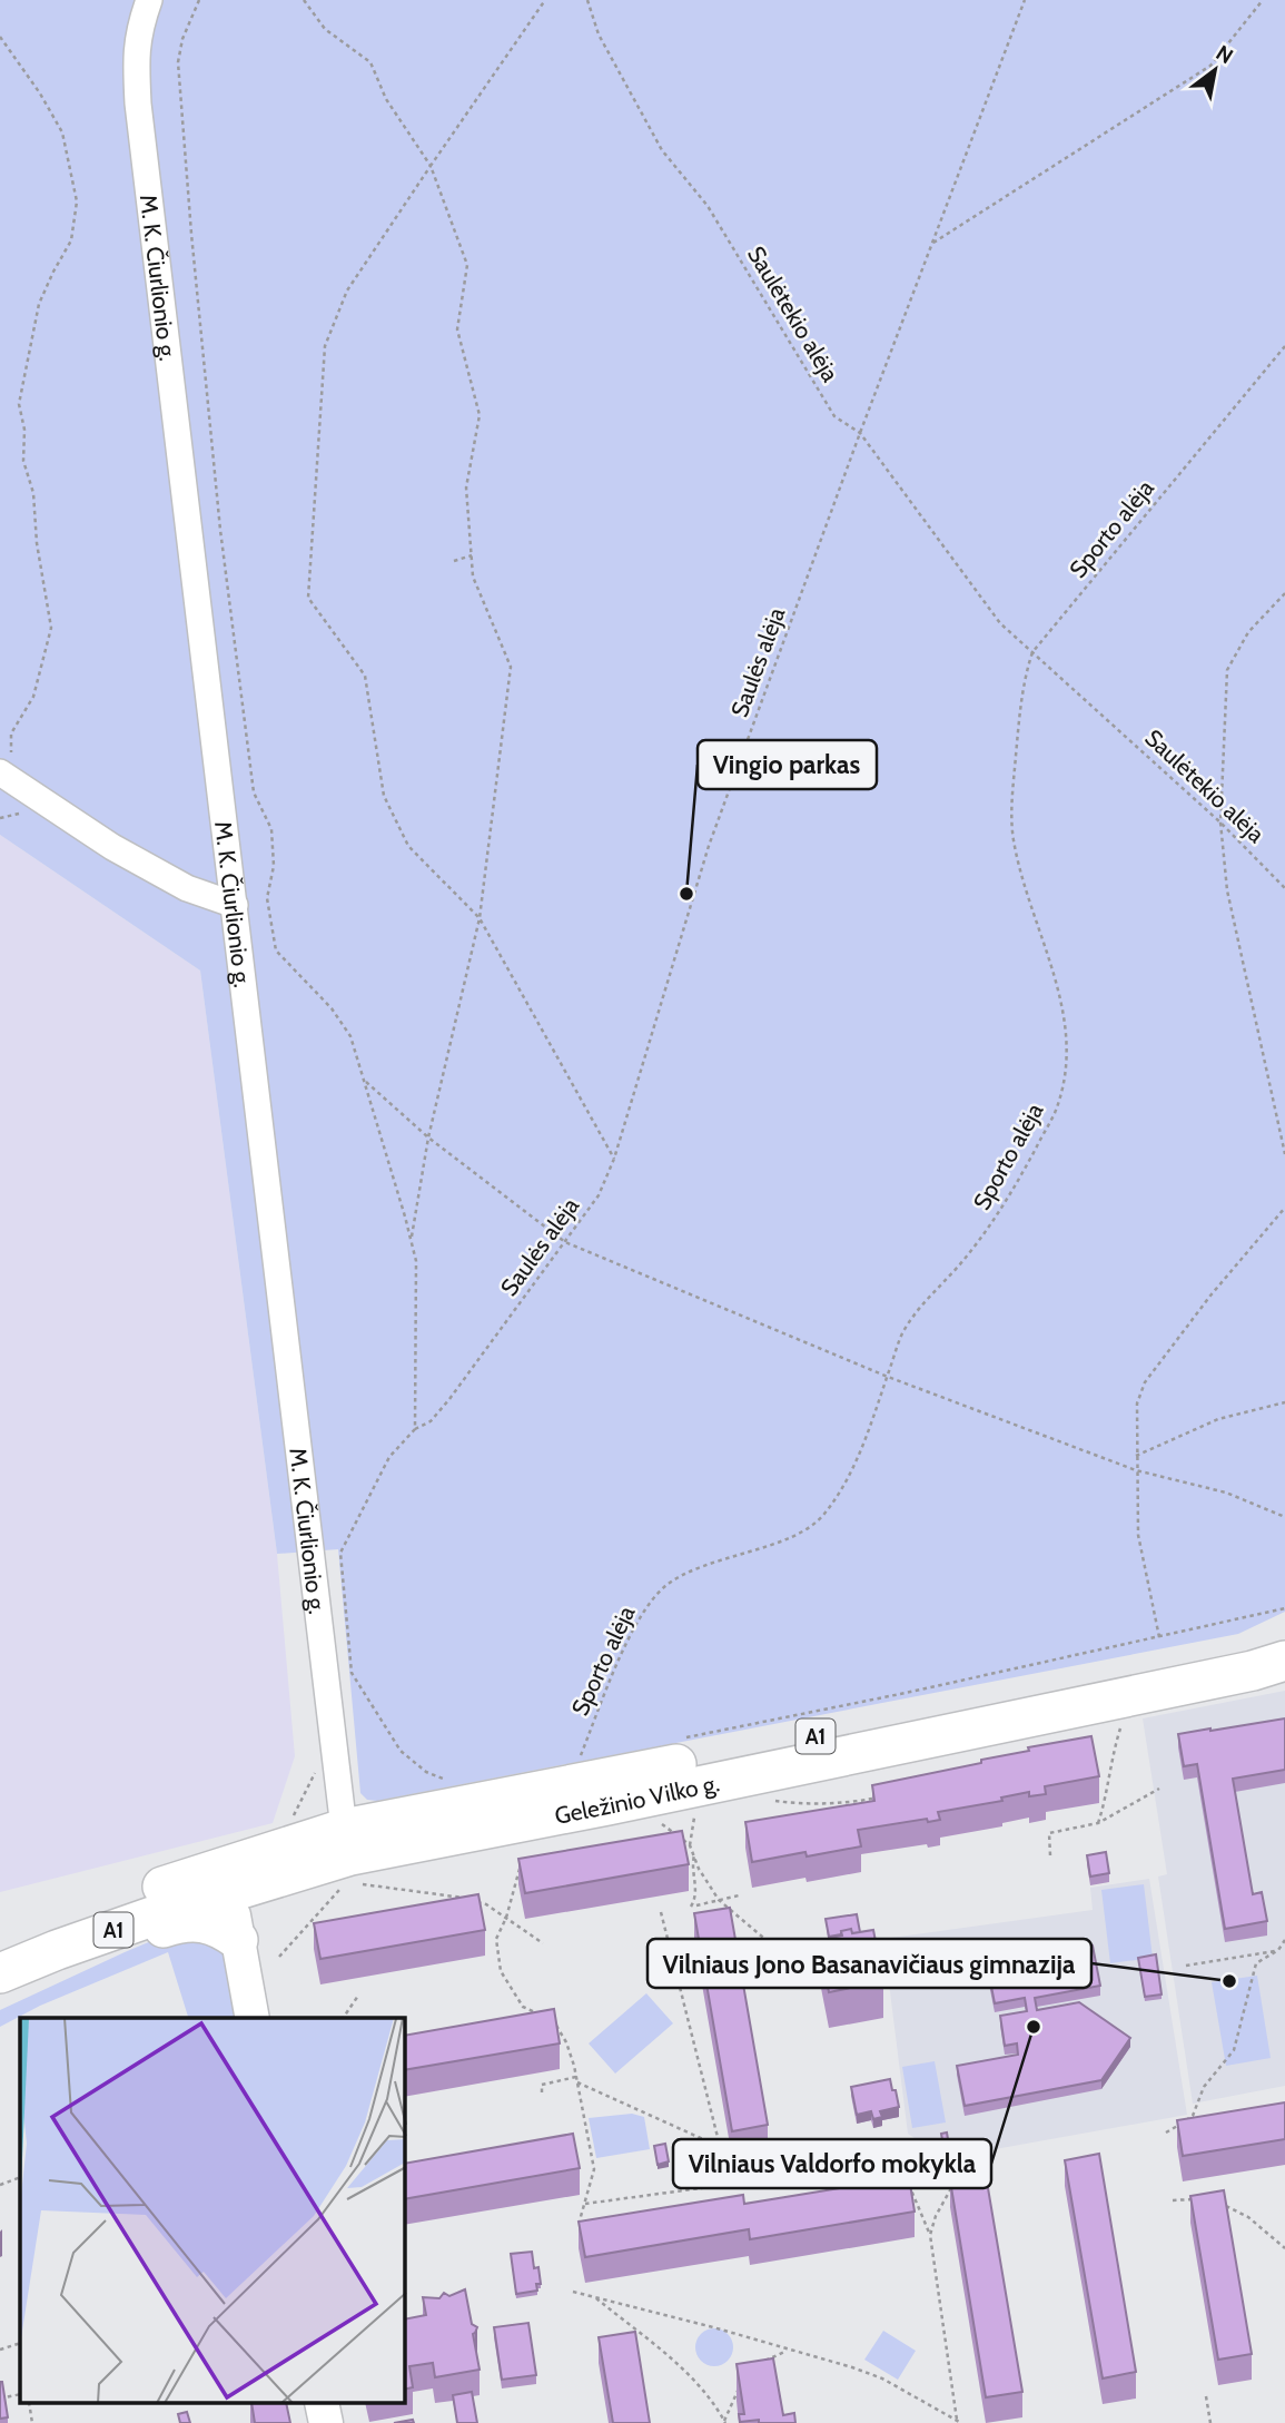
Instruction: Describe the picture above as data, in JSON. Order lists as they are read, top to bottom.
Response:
{
  "streets": {
    "highway": ["A1", "Geležinio Vilko g."],
    "street": ["M. K. Čiurlionio g."],
    "path": ["Saulėtekio alėja", "Sporto alėja", "Saulės alėja"]
  },
  "crossings": [
    ["M. K. Čiurlionio g.", "Geležinio Vilko g."],
    ["Saulėtekio alėja", "Sporto alėja"],
    ["Saulėtekio alėja", "Saulės alėja"]
  ],
  "places": ["Vingio parkas", "Vilniaus Jono Basanavičiaus gimnazija", "Vilniaus Valdorfo mokykla"],
  "north": "top right"
}
